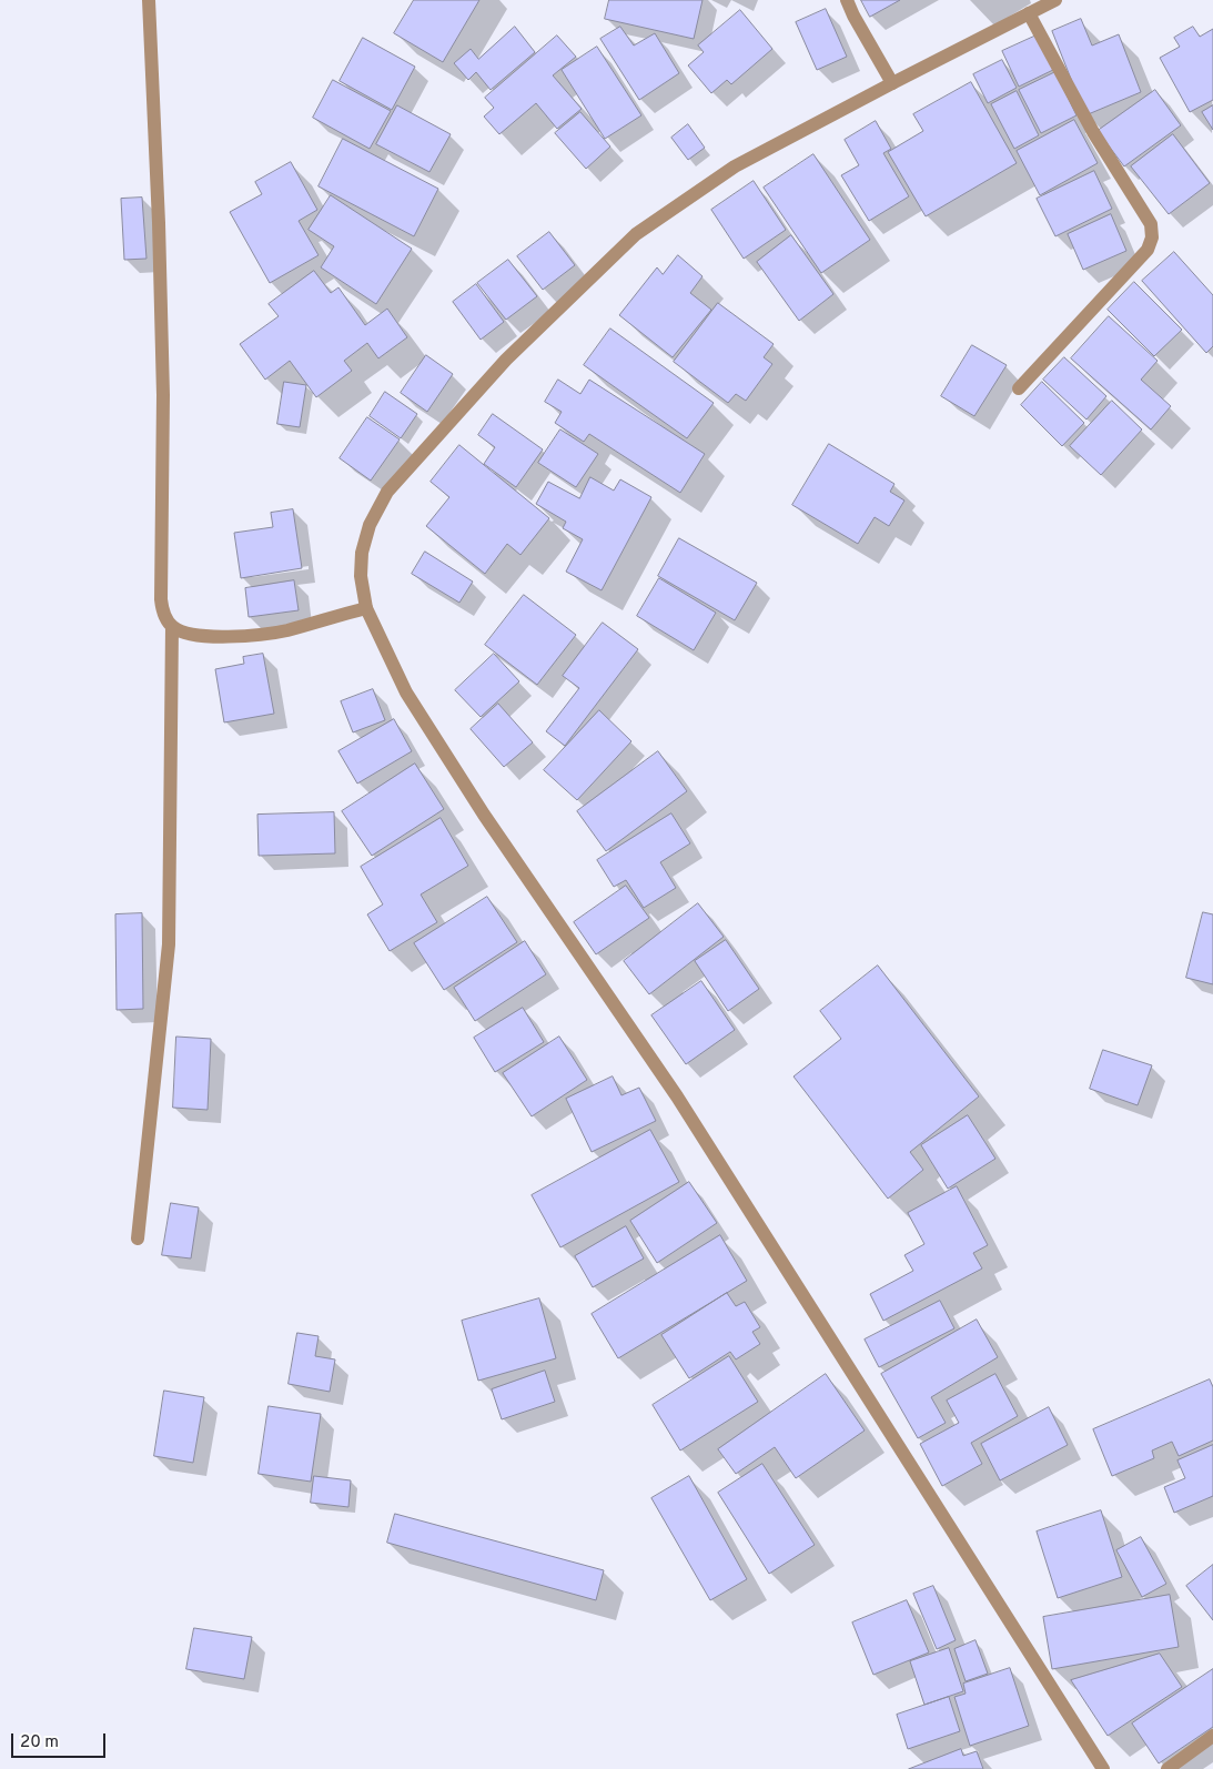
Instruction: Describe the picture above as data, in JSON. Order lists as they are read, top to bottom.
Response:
{
  "scale_bar": "20 m"
}
